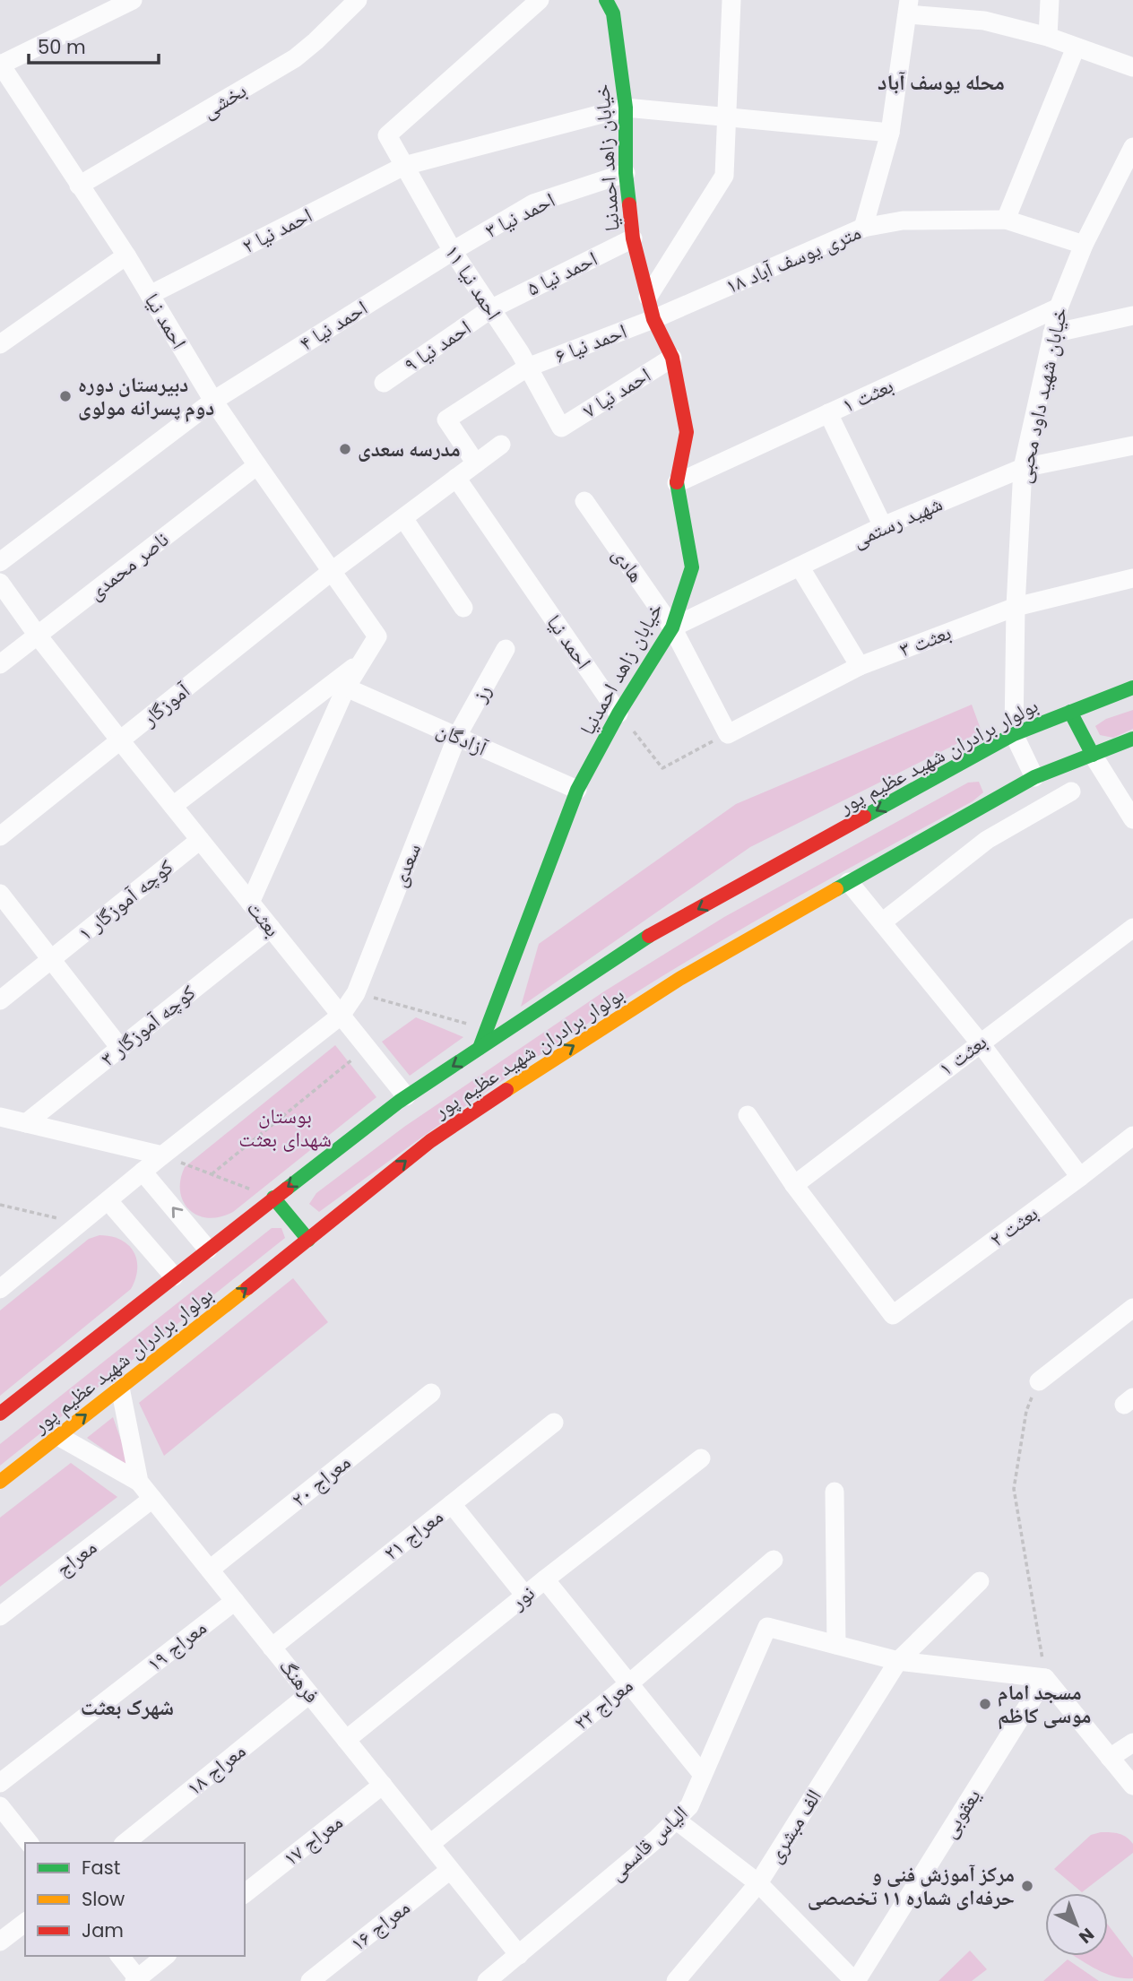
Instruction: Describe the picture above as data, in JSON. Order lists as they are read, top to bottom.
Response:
{
  "streets": {
    "main road": ["خیابان زاهد احمدنیا", "بولوار برادران شهید عظیم‌ پور"],
    "street": [
      "بخشی",
      "احمد نیا ۳",
      "احمد نیا ۲",
      "۱۸ متری یوسف آباد",
      "احمد نیا ۵",
      "احمد نیا ۱۱",
      "احمد نیا",
      "احمد نیا ۴",
      "احمد نیا ۶",
      "احمد نیا ۹",
      "احمد نیا ۷",
      "بعثت ۱",
      "خیابان شهید داود محبی",
      "شهید رستمی",
      "هادی",
      "ناصر محمدی",
      "بعثت ۳",
      "رز",
      "آموزگار",
      "آزادگان",
      "سعدی",
      "کوچه آموزگار ۱",
      "بعثت",
      "کوچه آموزگار ۳",
      "بعثت ۲",
      "معراج ۲۰",
      "معراج ۲۱",
      "معراج",
      "نور",
      "معراج ۱۹",
      "فرهنگ",
      "معراج ۲۲",
      "معراج ۱۸",
      "یعقوبی",
      "الف مبشری",
      "معراج ۱۷",
      "الیاس قاسمی",
      "معراج ۱۶"
    ]
  },
  "crossings": [
    ["بخشی", "احمد نیا"],
    ["خیابان زاهد احمدنیا", "احمد نیا ۳"],
    ["خیابان زاهد احمدنیا", "احمد نیا ۲"],
    ["خیابان زاهد احمدنیا", "۱۸ متری یوسف آباد"],
    ["خیابان زاهد احمدنیا", "احمد نیا ۵"],
    ["خیابان زاهد احمدنیا", "احمد نیا"],
    ["خیابان زاهد احمدنیا", "احمد نیا ۶"],
    ["خیابان زاهد احمدنیا", "احمد نیا ۷"],
    ["خیابان زاهد احمدنیا", "بعثت ۱"],
    ["خیابان زاهد احمدنیا", "شهید رستمی"],
    ["خیابان زاهد احمدنیا", "هادی"],
    ["خیابان زاهد احمدنیا", "آزادگان"],
    ["خیابان زاهد احمدنیا", "بولوار برادران شهید عظیم‌ پور"],
    ["احمد نیا ۳", "احمد نیا ۱۱"],
    ["احمد نیا ۳", "احمد نیا ۴"],
    ["احمد نیا ۲", "احمد نیا ۱۱"],
    ["احمد نیا ۲", "احمد نیا"],
    ["۱۸ متری یوسف آباد", "احمد نیا ۶"],
    ["۱۸ متری یوسف آباد", "خیابان شهید داود محبی"],
    ["احمد نیا ۵", "احمد نیا ۱۱"],
    ["احمد نیا ۵", "احمد نیا ۹"],
    ["احمد نیا ۱۱", "احمد نیا ۴"],
    ["احمد نیا ۱۱", "احمد نیا ۶"],
    ["احمد نیا ۱۱", "احمد نیا ۹"],
    ["احمد نیا ۱۱", "احمد نیا ۷"],
    ["احمد نیا", "احمد نیا ۴"],
    ["احمد نیا", "ناصر محمدی"],
    ["احمد نیا", "آموزگار"],
    ["بعثت ۱", "خیابان شهید داود محبی"],
    ["بعثت ۱", "بعثت ۲"],
    ["خیابان شهید داود محبی", "شهید رستمی"],
    ["خیابان شهید داود محبی", "بعثت ۳"],
    ["خیابان شهید داود محبی", "بولوار برادران شهید عظیم‌ پور"],
    ["شهید رستمی", "هادی"],
    ["هادی", "بعثت ۳"],
    ["ناصر محمدی", "بعثت"],
    ["رز", "آزادگان"],
    ["رز", "سعدی"],
    ["آموزگار", "بعثت"],
    ["آزادگان", "سعدی"],
    ["بولوار برادران شهید عظیم‌ پور", "بعثت"],
    ["بولوار برادران شهید عظیم‌ پور", "فرهنگ"],
    ["سعدی", "بعثت"],
    ["کوچه آموزگار ۱", "بعثت"],
    ["بعثت", "کوچه آموزگار ۳"],
    ["معراج ۲۰", "فرهنگ"],
    ["معراج ۲۱", "فرهنگ"],
    ["معراج", "فرهنگ"],
    ["نور", "فرهنگ"],
    ["معراج ۱۹", "فرهنگ"],
    ["فرهنگ", "معراج ۲۲"],
    ["فرهنگ", "معراج ۱۸"],
    ["فرهنگ", "معراج ۱۷"],
    ["فرهنگ", "الیاس قاسمی"],
    ["فرهنگ", "معراج ۱۶"]
  ],
  "districts": ["محله یوسف آباد", "شهرک بعثت"],
  "parks": ["بوستان شهدای بعثت"],
  "places": [
    "دبیرستان دوره دوم پسرانه مولوی",
    "مدرسه سعدی",
    "مسجد امام موسی کاظم",
    "مرکز آموزش فنی و حرفه‌ای شماره ۱۱ تخصصی"
  ],
  "legend": ["Fast", "Slow", "Jam"],
  "scale_bar": "50 m",
  "north": "bottom right"
}
